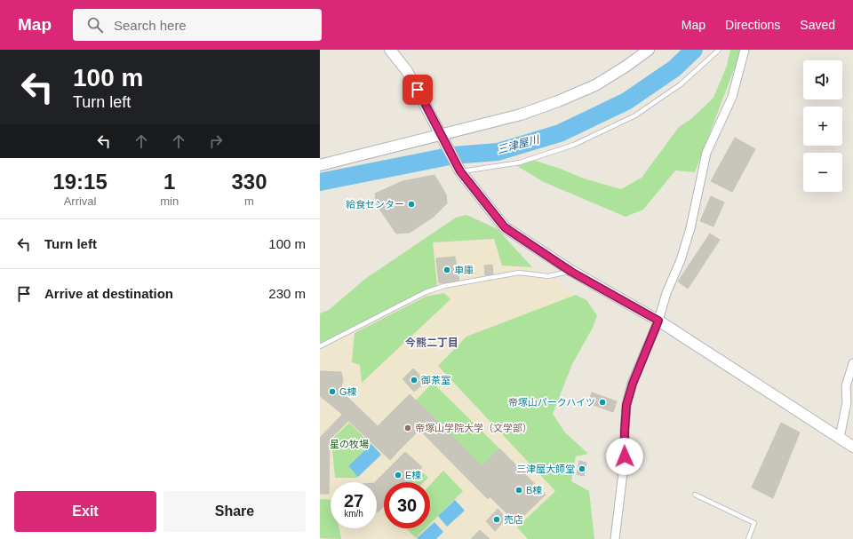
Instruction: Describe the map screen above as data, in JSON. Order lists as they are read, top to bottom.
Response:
{
  "districts": ["今熊二丁目"],
  "water": ["三津屋川"],
  "parks": ["星の牧場"],
  "places": [
    "給食センター",
    "車庫",
    "御茶室",
    "G棟",
    "帝塚山パークハイツ",
    "帝塚山学院大学（文学部）",
    "三津屋大師堂",
    "E棟",
    "B棟",
    "売店"
  ],
  "page": {
    "header": "Map",
    "search": "Search here",
    "nav": ["Map", "Directions", "Saved"],
    "turn": ["100 m", "Turn left"],
    "map_buttons": ["+", "−"],
    "eta": [
      "19:15",
      "Arrival",
      "1",
      "min",
      "330",
      "m"
    ],
    "list": [
      {
        "name": "Turn left",
        "value": "100 m"
      },
      {
        "name": "Arrive at destination",
        "value": "230 m"
      }
    ],
    "speed": "27 km/h",
    "limit": "30",
    "buttons": ["Exit", "Share"]
  }
}
